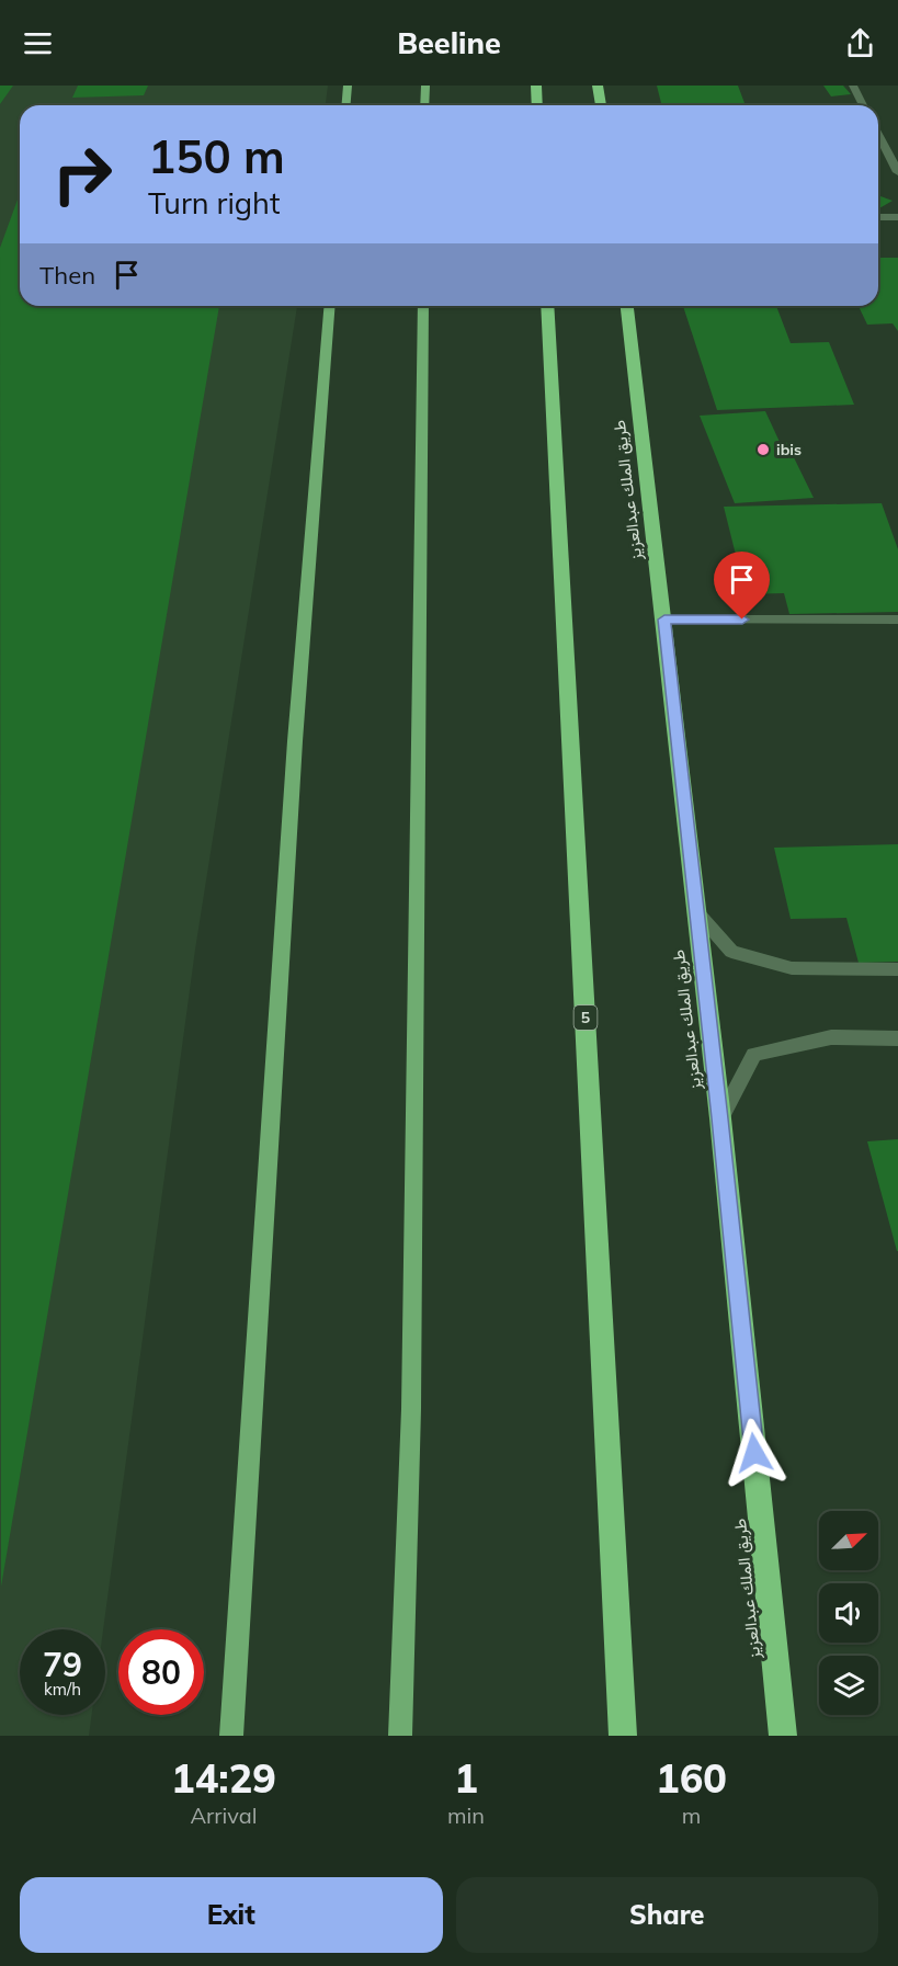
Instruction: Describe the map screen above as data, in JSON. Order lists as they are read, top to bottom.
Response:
{
  "streets": {
    "highway": ["طريق الملك عبدالعزيز", "5"]
  },
  "places": ["ibis"],
  "north": "top right",
  "page": {
    "header": "Beeline",
    "turn": ["150 m", "Turn right"],
    "then": "Then",
    "speed": "79 km/h",
    "limit": "80",
    "eta": [
      "14:29",
      "Arrival",
      "1",
      "min",
      "160",
      "m"
    ],
    "buttons": ["Exit", "Share"]
  }
}
